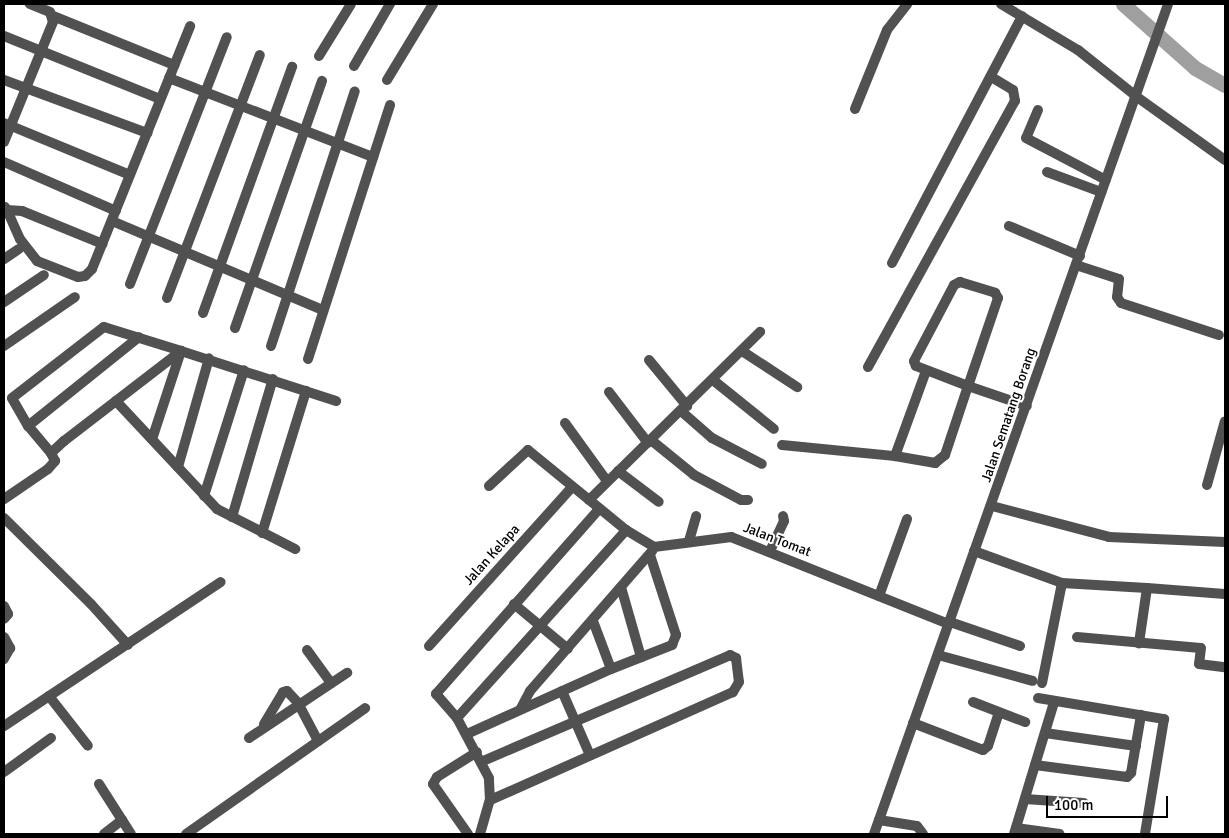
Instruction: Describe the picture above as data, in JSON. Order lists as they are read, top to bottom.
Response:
{
  "streets": {
    "street": ["Jalan Sematang Borang", "Jalan Tomat", "Jalan Kelapa"]
  },
  "crossings": [
    ["Jalan Sematang Borang", "Jalan Tomat"]
  ],
  "scale_bar": "100 m"
}
